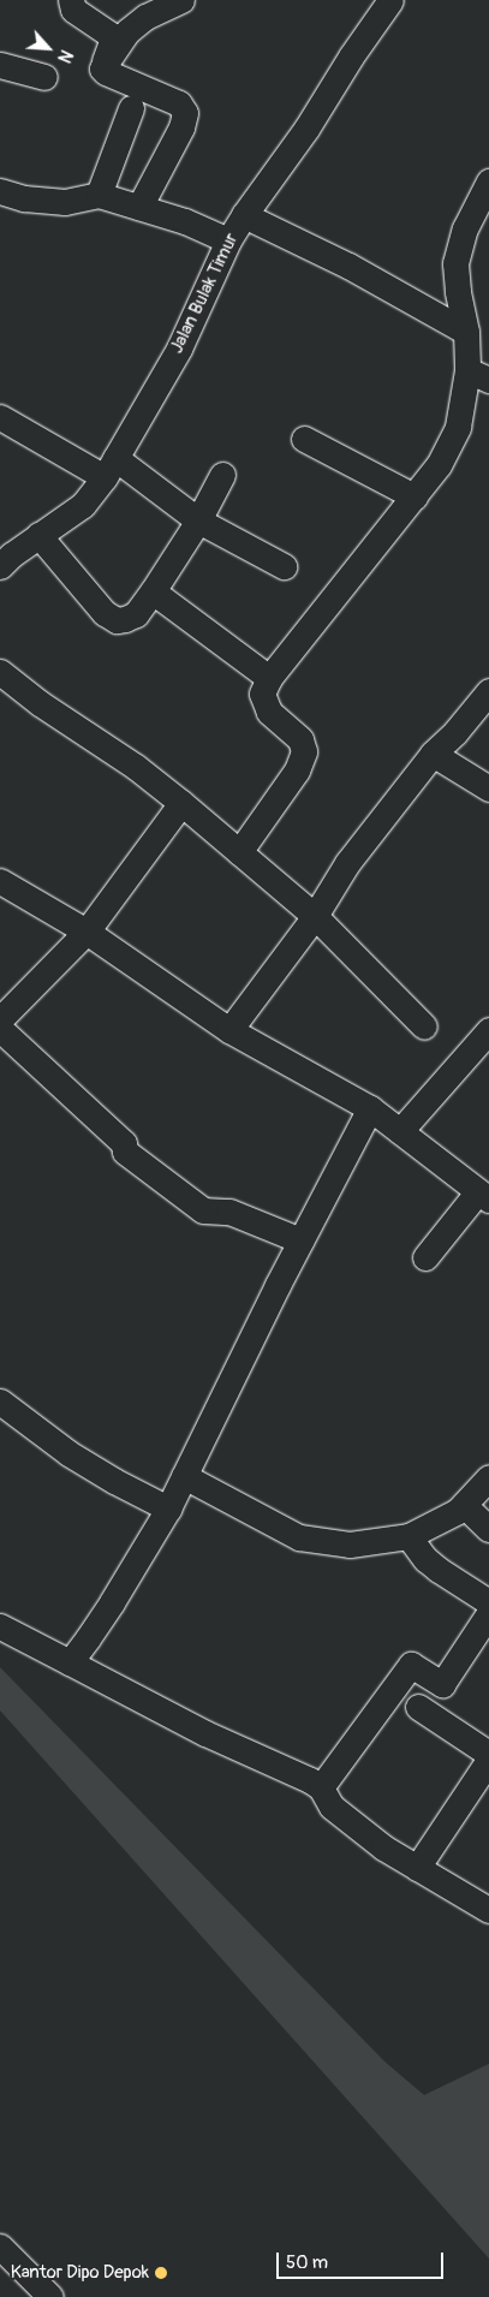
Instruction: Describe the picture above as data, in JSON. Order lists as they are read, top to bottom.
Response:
{
  "streets": {
    "street": ["Jalan Bulak Timur"]
  },
  "places": ["Kantor Dipo Depok"],
  "scale_bar": "50 m",
  "north": "bottom right"
}
